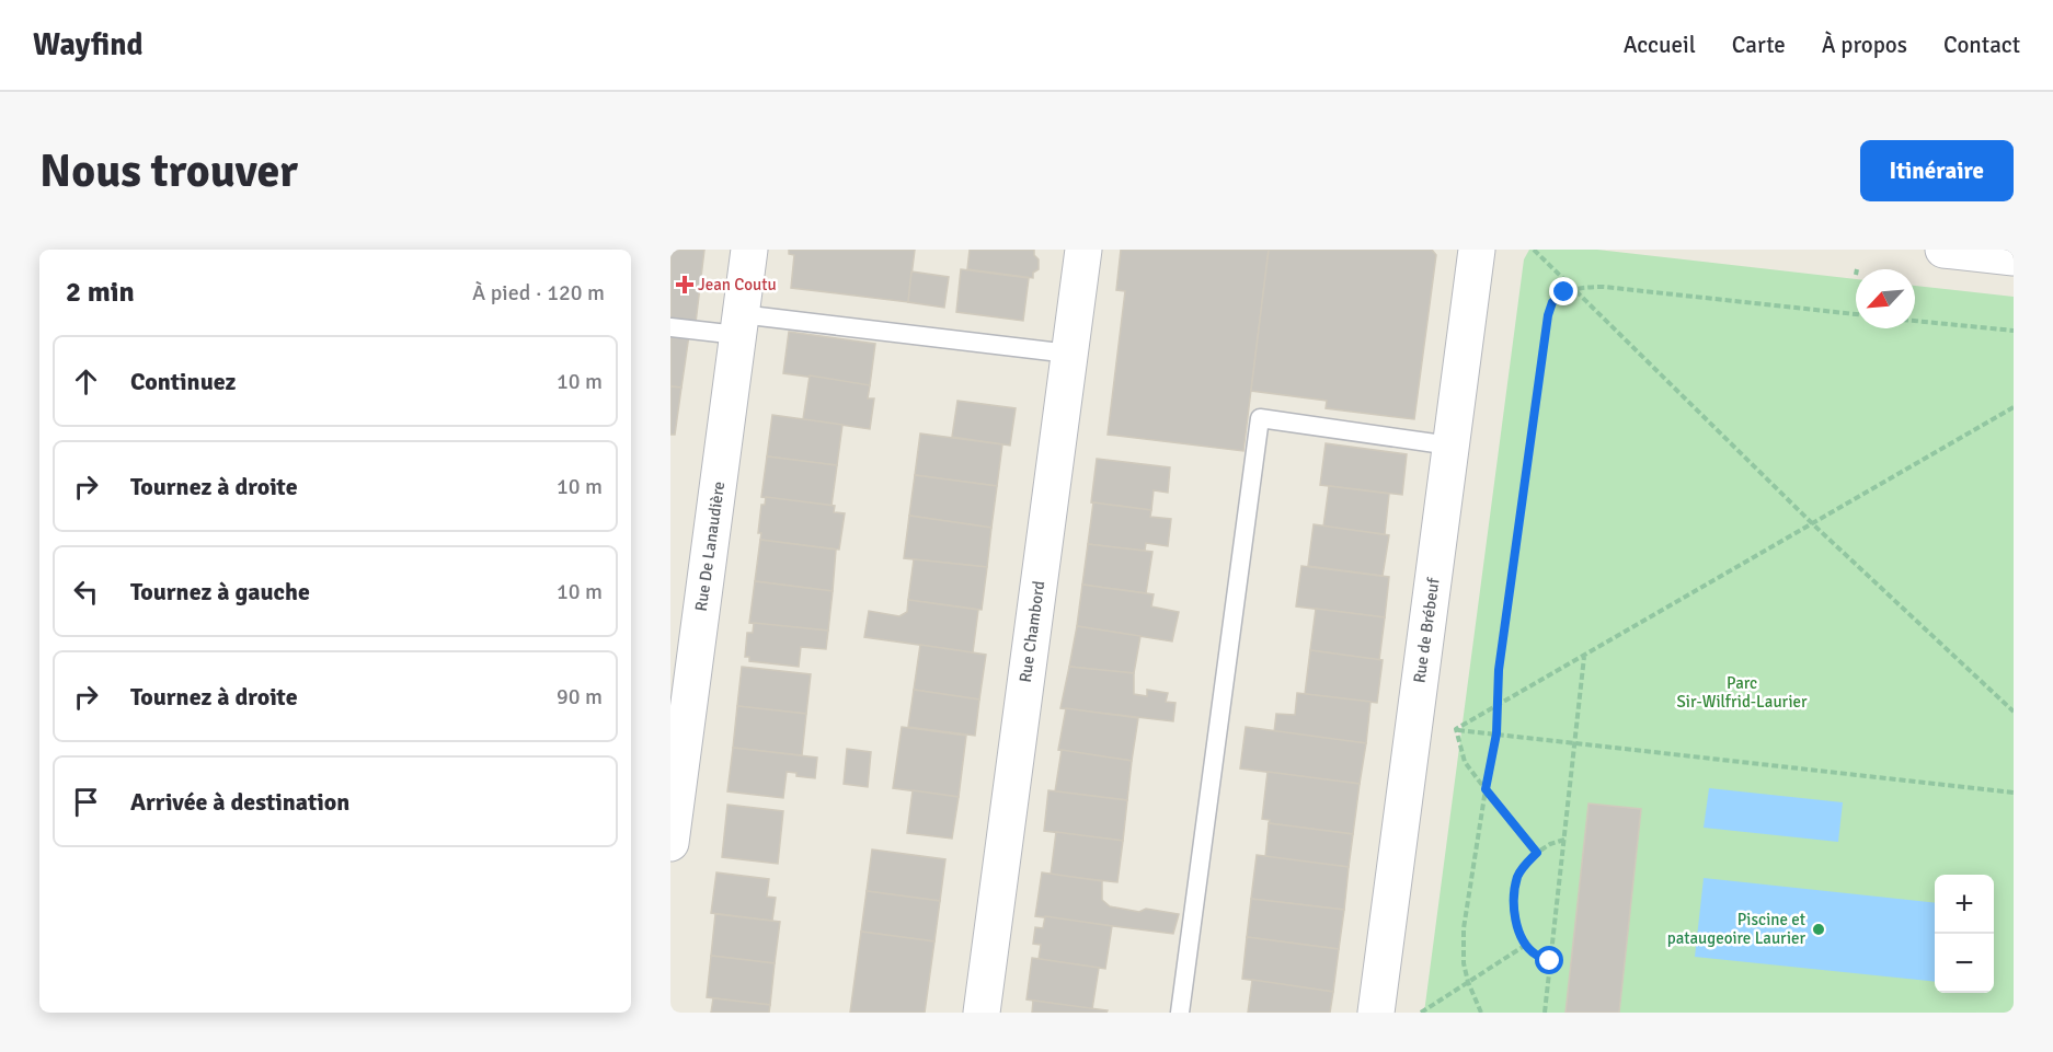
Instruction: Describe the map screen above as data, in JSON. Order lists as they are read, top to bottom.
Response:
{
  "streets": {
    "street": ["Rue De Lanaudière", "Rue de Brébeuf", "Rue Chambord"]
  },
  "parks": ["Parc Sir-Wilfrid-Laurier"],
  "places": {
    "health": ["Jean Coutu"],
    "other": ["Piscine et pataugeoire Laurier"]
  },
  "north": "bottom left",
  "page": {
    "header": "Wayfind",
    "nav": [
      "Accueil",
      "Carte",
      "À propos",
      "Contact"
    ],
    "buttons": "Itinéraire",
    "title": "Nous trouver",
    "heading": ["2 min", "À pied · 120 m"],
    "list": [
      ["Continuez", "10 m"],
      ["Tournez à droite", "10 m"],
      ["Tournez à gauche", "10 m"],
      ["Tournez à droite", "90 m"],
      "Arrivée à destination"
    ],
    "map_buttons": ["+", "−"]
  }
}
